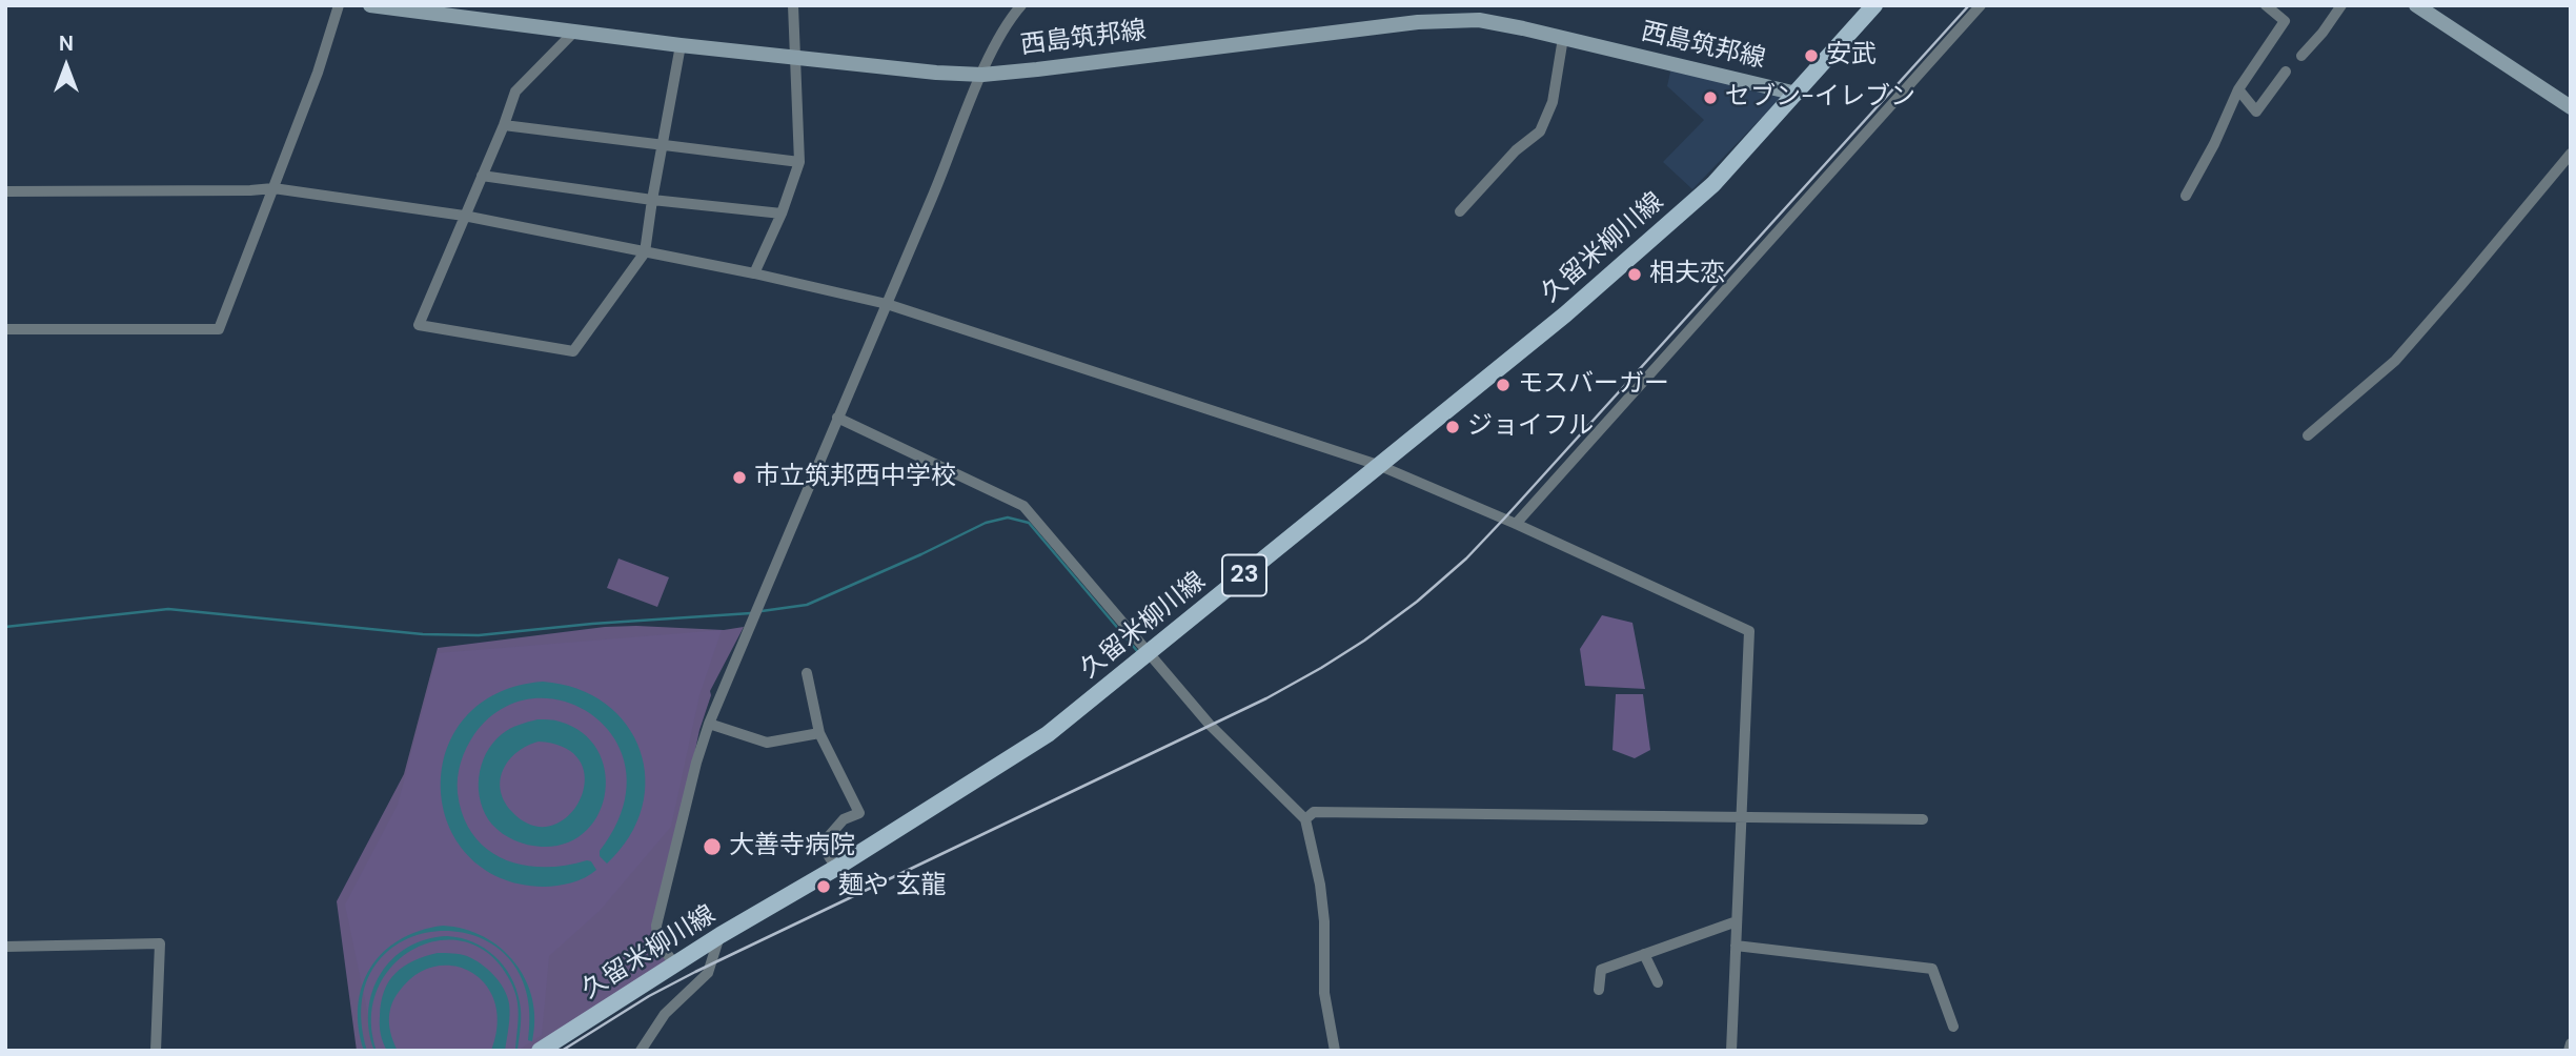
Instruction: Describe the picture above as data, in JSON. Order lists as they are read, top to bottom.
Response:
{
  "streets": {
    "main road": ["西島筑邦線", "久留米柳川線", "23"]
  },
  "crossings": [
    ["西島筑邦線", "久留米柳川線"]
  ],
  "places": [
    "安武",
    "セブン-イレブン",
    "相夫恋",
    "モスバーガー",
    "ジョイフル",
    "市立筑邦西中学校",
    "大善寺病院",
    "麺や 玄龍"
  ],
  "north": "top"
}
